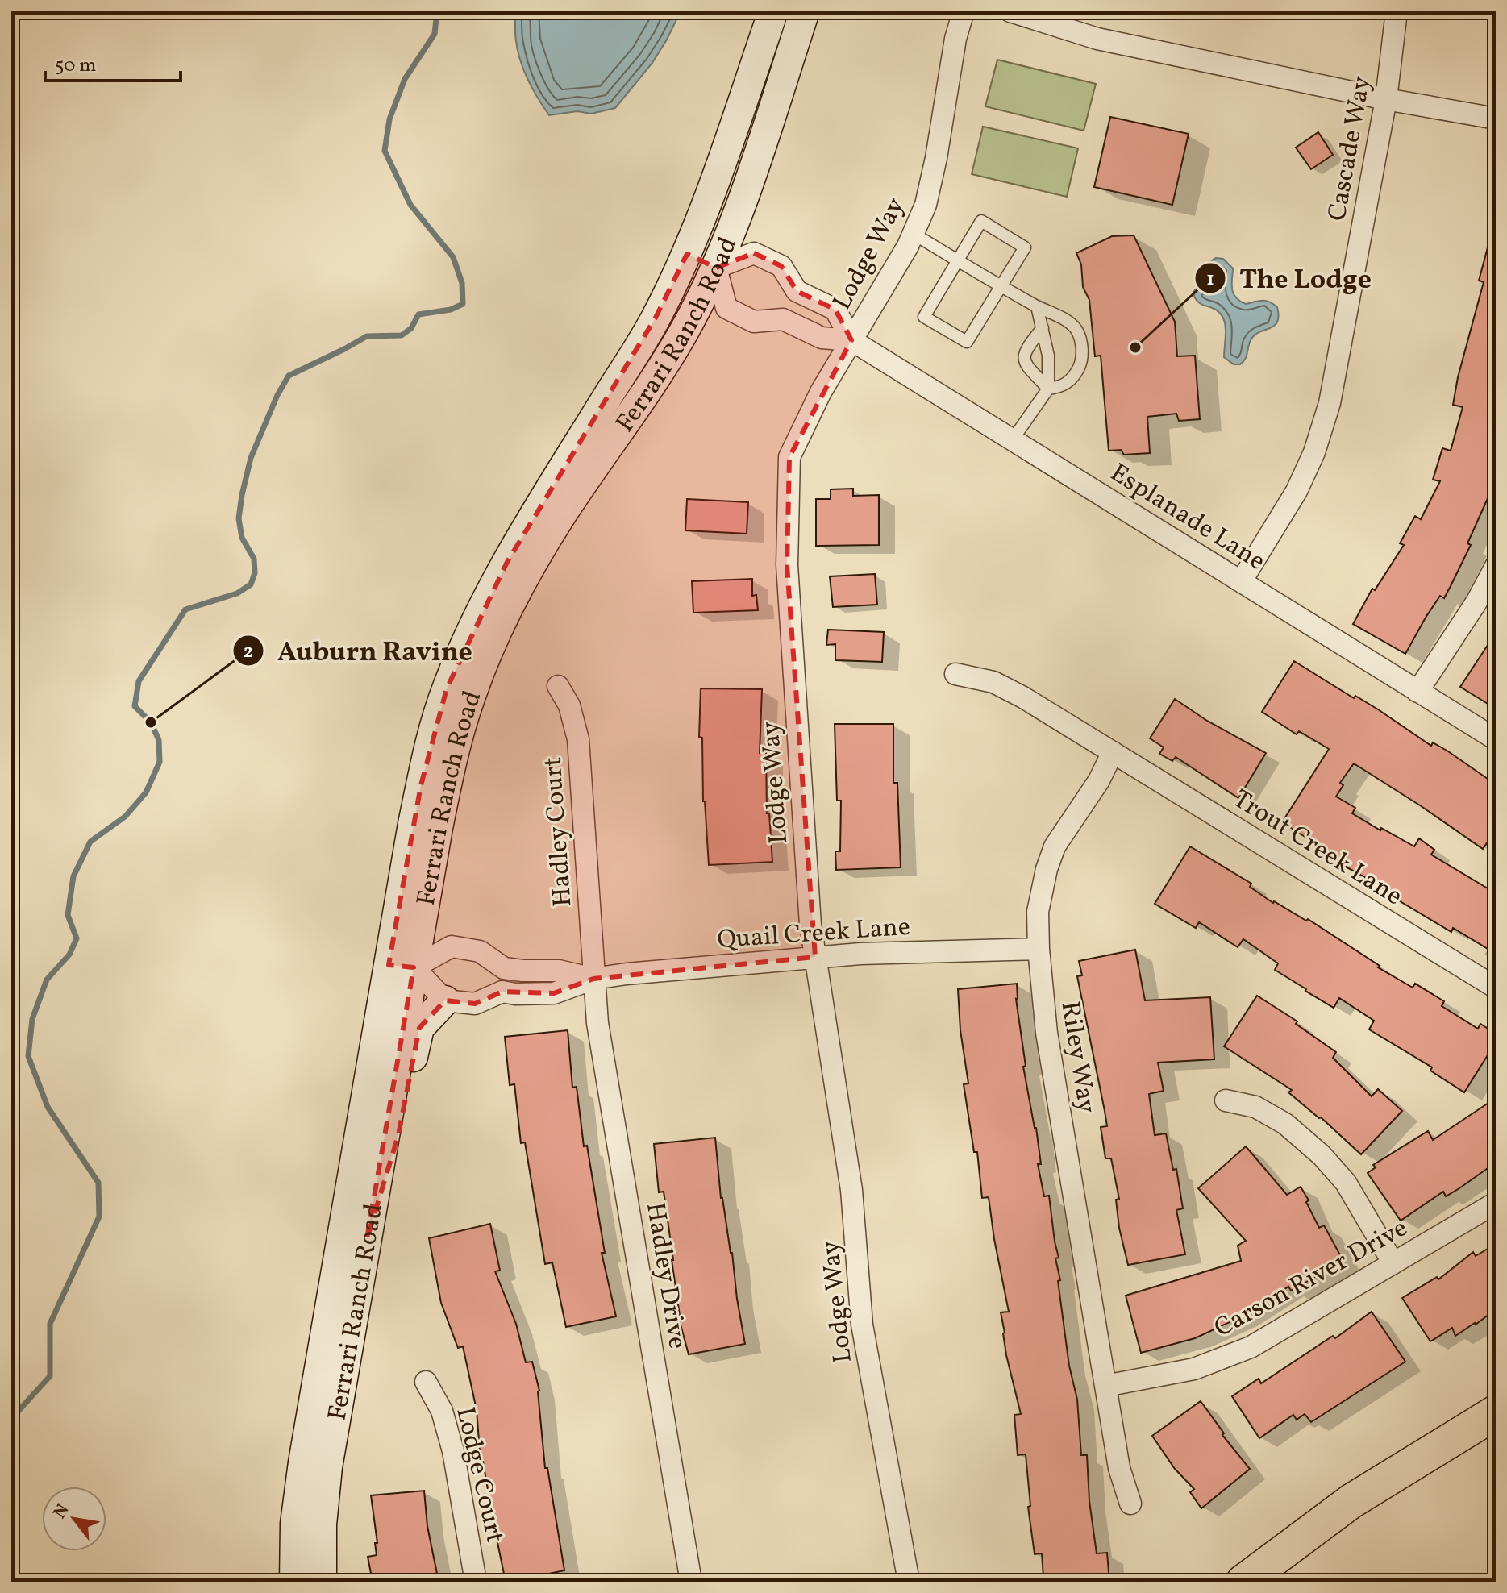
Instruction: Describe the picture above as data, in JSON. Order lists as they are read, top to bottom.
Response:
{
  "streets": {
    "main road": ["Ferrari Ranch Road"],
    "street": [
      "Cascade Way",
      "Lodge Way",
      "Esplanade Lane",
      "Hadley Court",
      "Trout Creek Lane",
      "Quail Creek Lane",
      "Riley Way",
      "Hadley Drive",
      "Carson River Drive",
      "Lodge Court"
    ]
  },
  "crossings": [
    ["Cascade Way", "Esplanade Lane"],
    ["Lodge Way", "Esplanade Lane"],
    ["Lodge Way", "Quail Creek Lane"],
    ["Ferrari Ranch Road", "Esplanade Lane"],
    ["Hadley Court", "Quail Creek Lane"],
    ["Hadley Court", "Hadley Drive"],
    ["Trout Creek Lane", "Riley Way"],
    ["Quail Creek Lane", "Riley Way"],
    ["Quail Creek Lane", "Hadley Drive"],
    ["Riley Way", "Carson River Drive"]
  ],
  "places": ["The Lodge", "Auburn Ravine"],
  "scale_bar": "50 m",
  "north": "top left"
}
